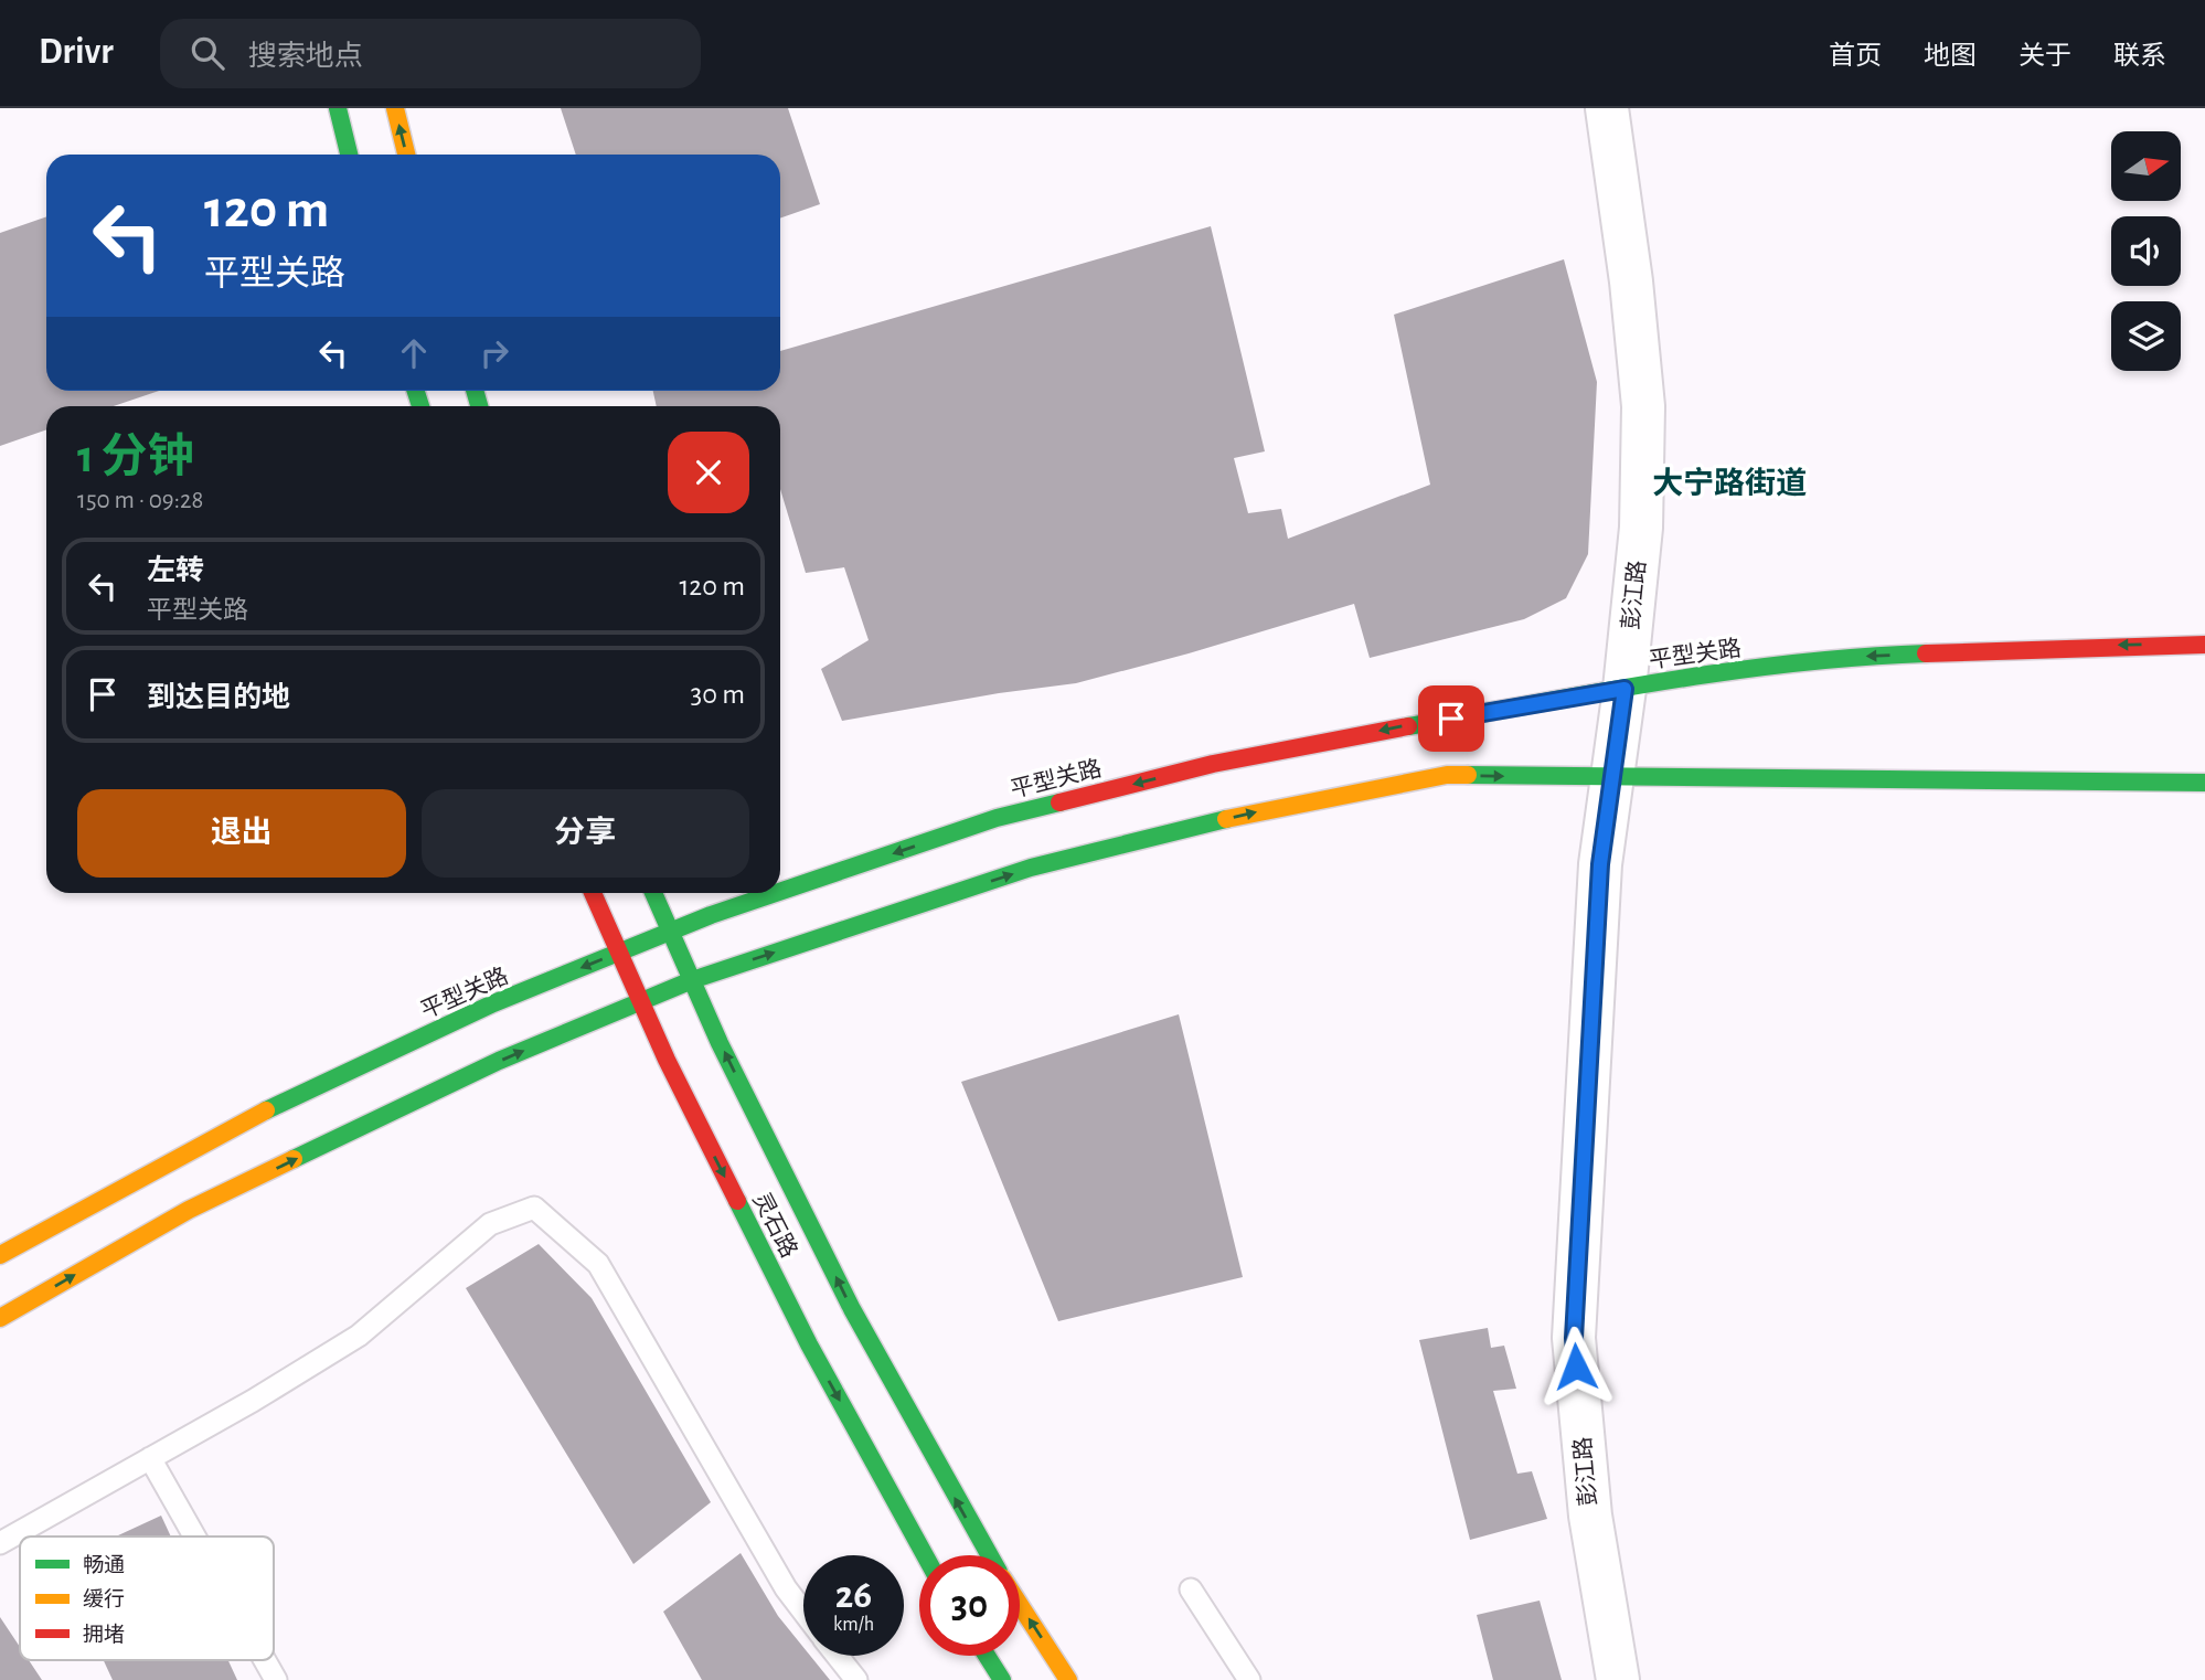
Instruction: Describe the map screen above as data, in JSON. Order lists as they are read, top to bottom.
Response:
{
  "streets": {
    "street": ["彭江路", "平型关路", "灵石路"]
  },
  "crossings": [
    ["彭江路", "平型关路"],
    ["平型关路", "灵石路"]
  ],
  "districts": ["大宁路街道"],
  "legend": ["畅通", "缓行", "拥堵"],
  "north": "right",
  "page": {
    "header": "Drivr",
    "search": "搜索地点",
    "nav": [
      "首页",
      "地图",
      "关于",
      "联系"
    ],
    "turn": ["120 m", "平型关路"],
    "heading": ["1 分钟", "150 m · 09:28"],
    "list": [
      {
        "name": "左转",
        "note": "平型关路",
        "value": "120 m"
      },
      {
        "name": "到达目的地",
        "value": "30 m"
      }
    ],
    "buttons": ["退出", "分享"],
    "speed": "26 km/h",
    "limit": "30"
  }
}
